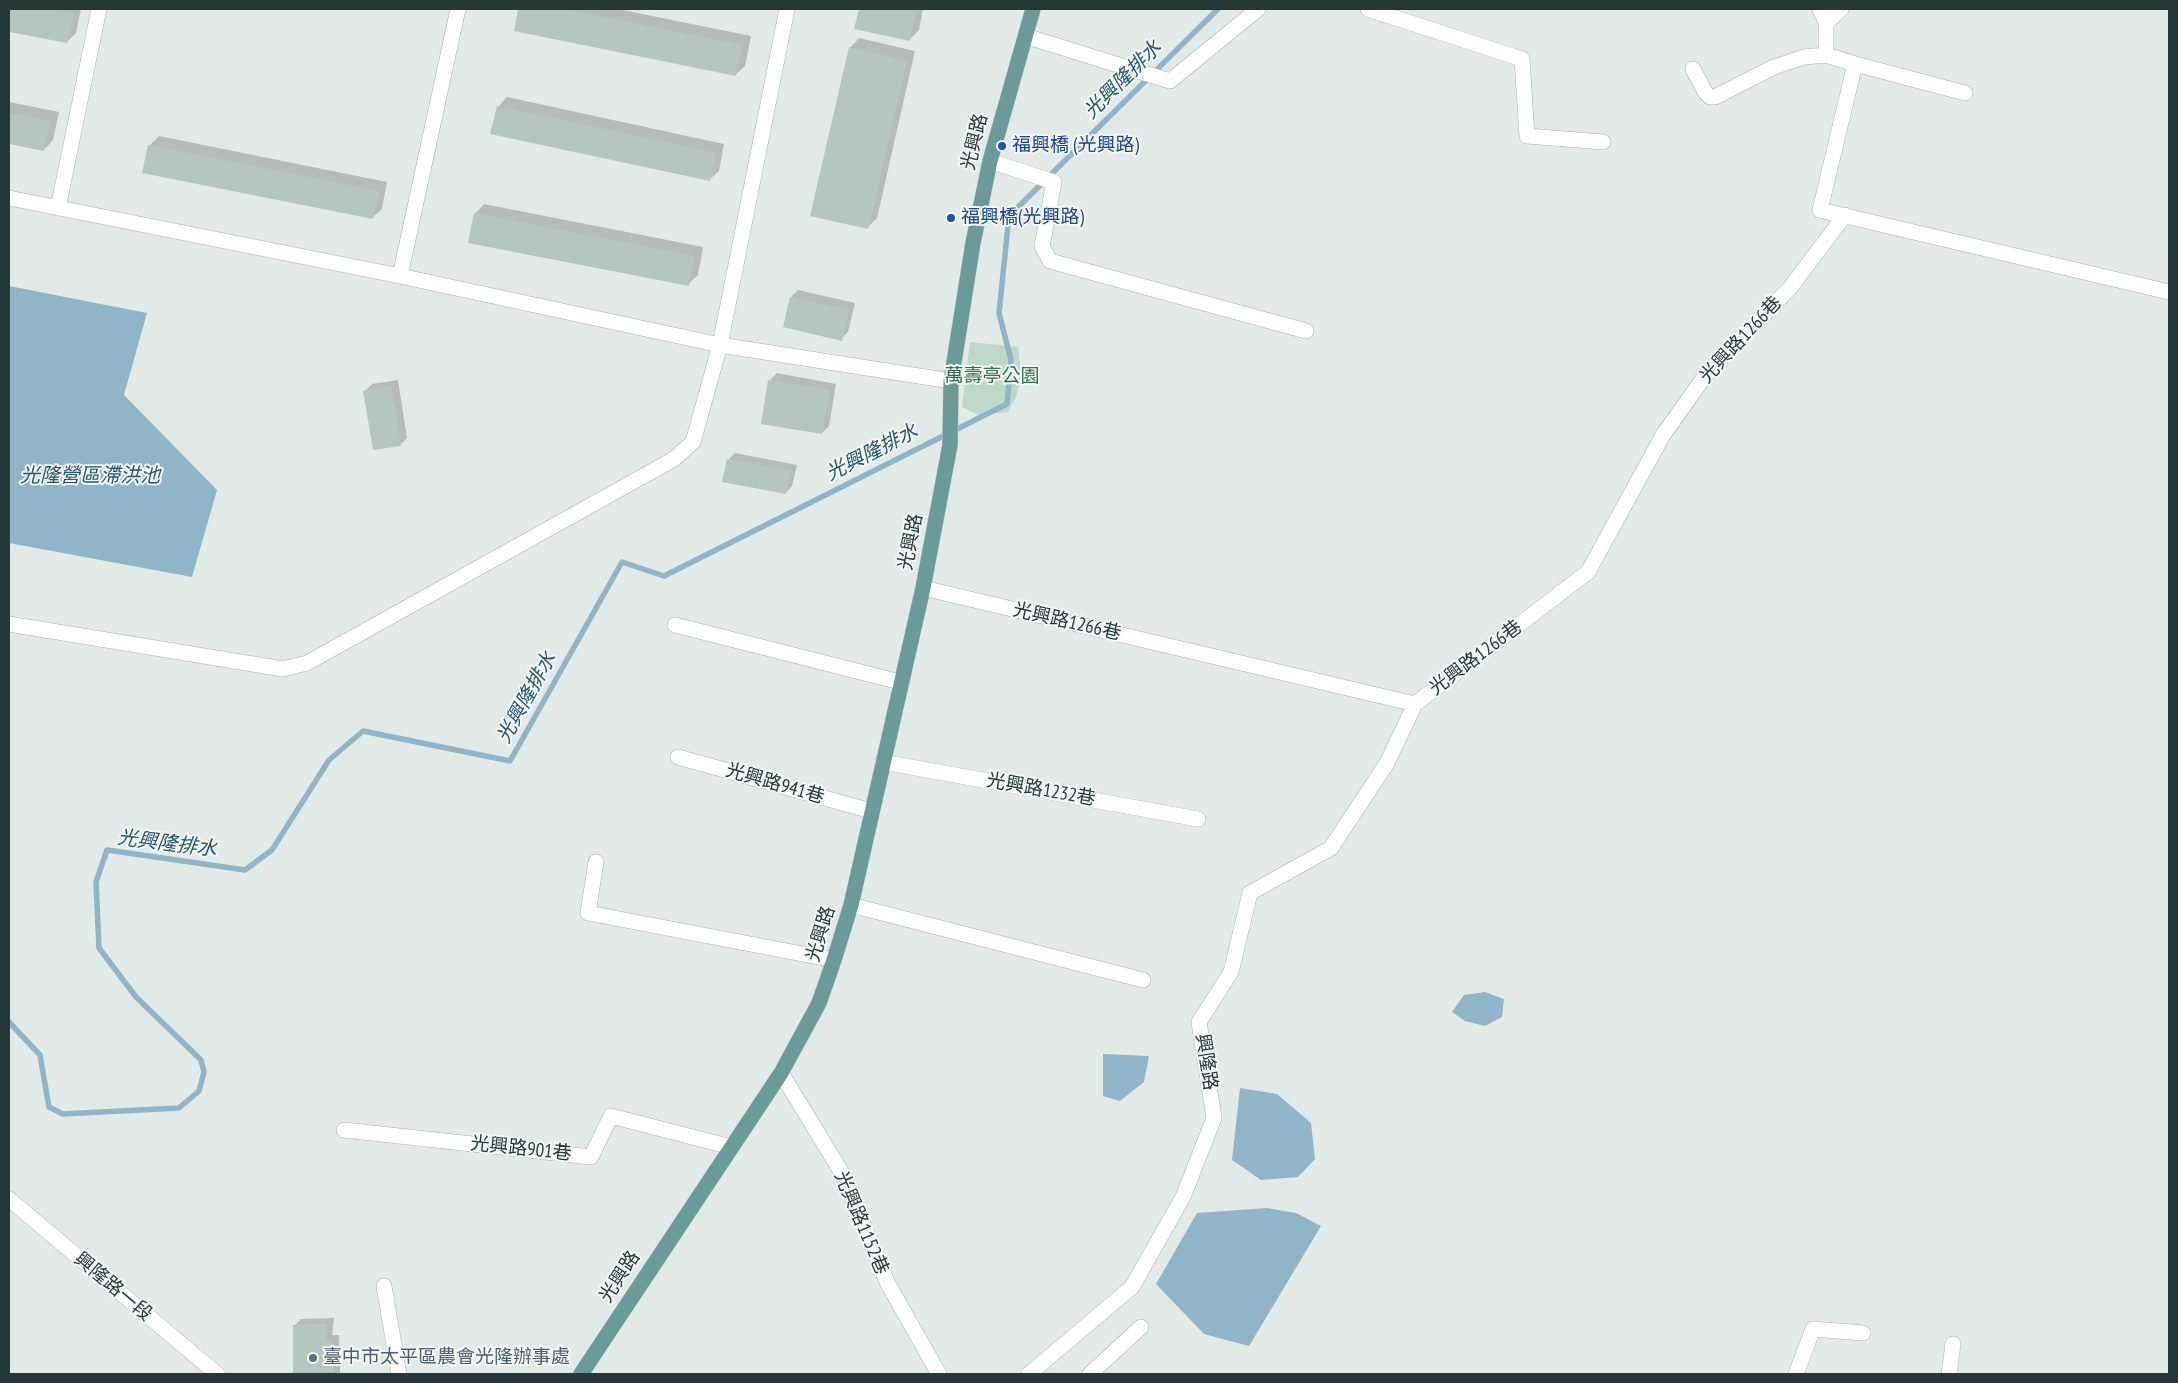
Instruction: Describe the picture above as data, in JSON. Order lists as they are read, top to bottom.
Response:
{
  "streets": {
    "main road": ["光興路"],
    "street": [
      "光興路1266巷",
      "光興路941巷",
      "光興路1232巷",
      "興隆路",
      "光興路901巷",
      "光興路1152巷",
      "興隆路一段"
    ]
  },
  "crossings": [
    ["光興路", "光興路1266巷"],
    ["光興路", "光興路941巷"],
    ["光興路", "光興路1232巷"],
    ["光興路", "光興路901巷"],
    ["光興路", "光興路1152巷"],
    ["光興路1266巷", "興隆路"]
  ],
  "water": ["光興隆排水", "光隆營區滯洪池"],
  "parks": ["萬壽亭公園"],
  "places": ["福興橋 (光興路)", "福興橋(光興路)", "臺中市太平區農會光隆辦事處"]
}
